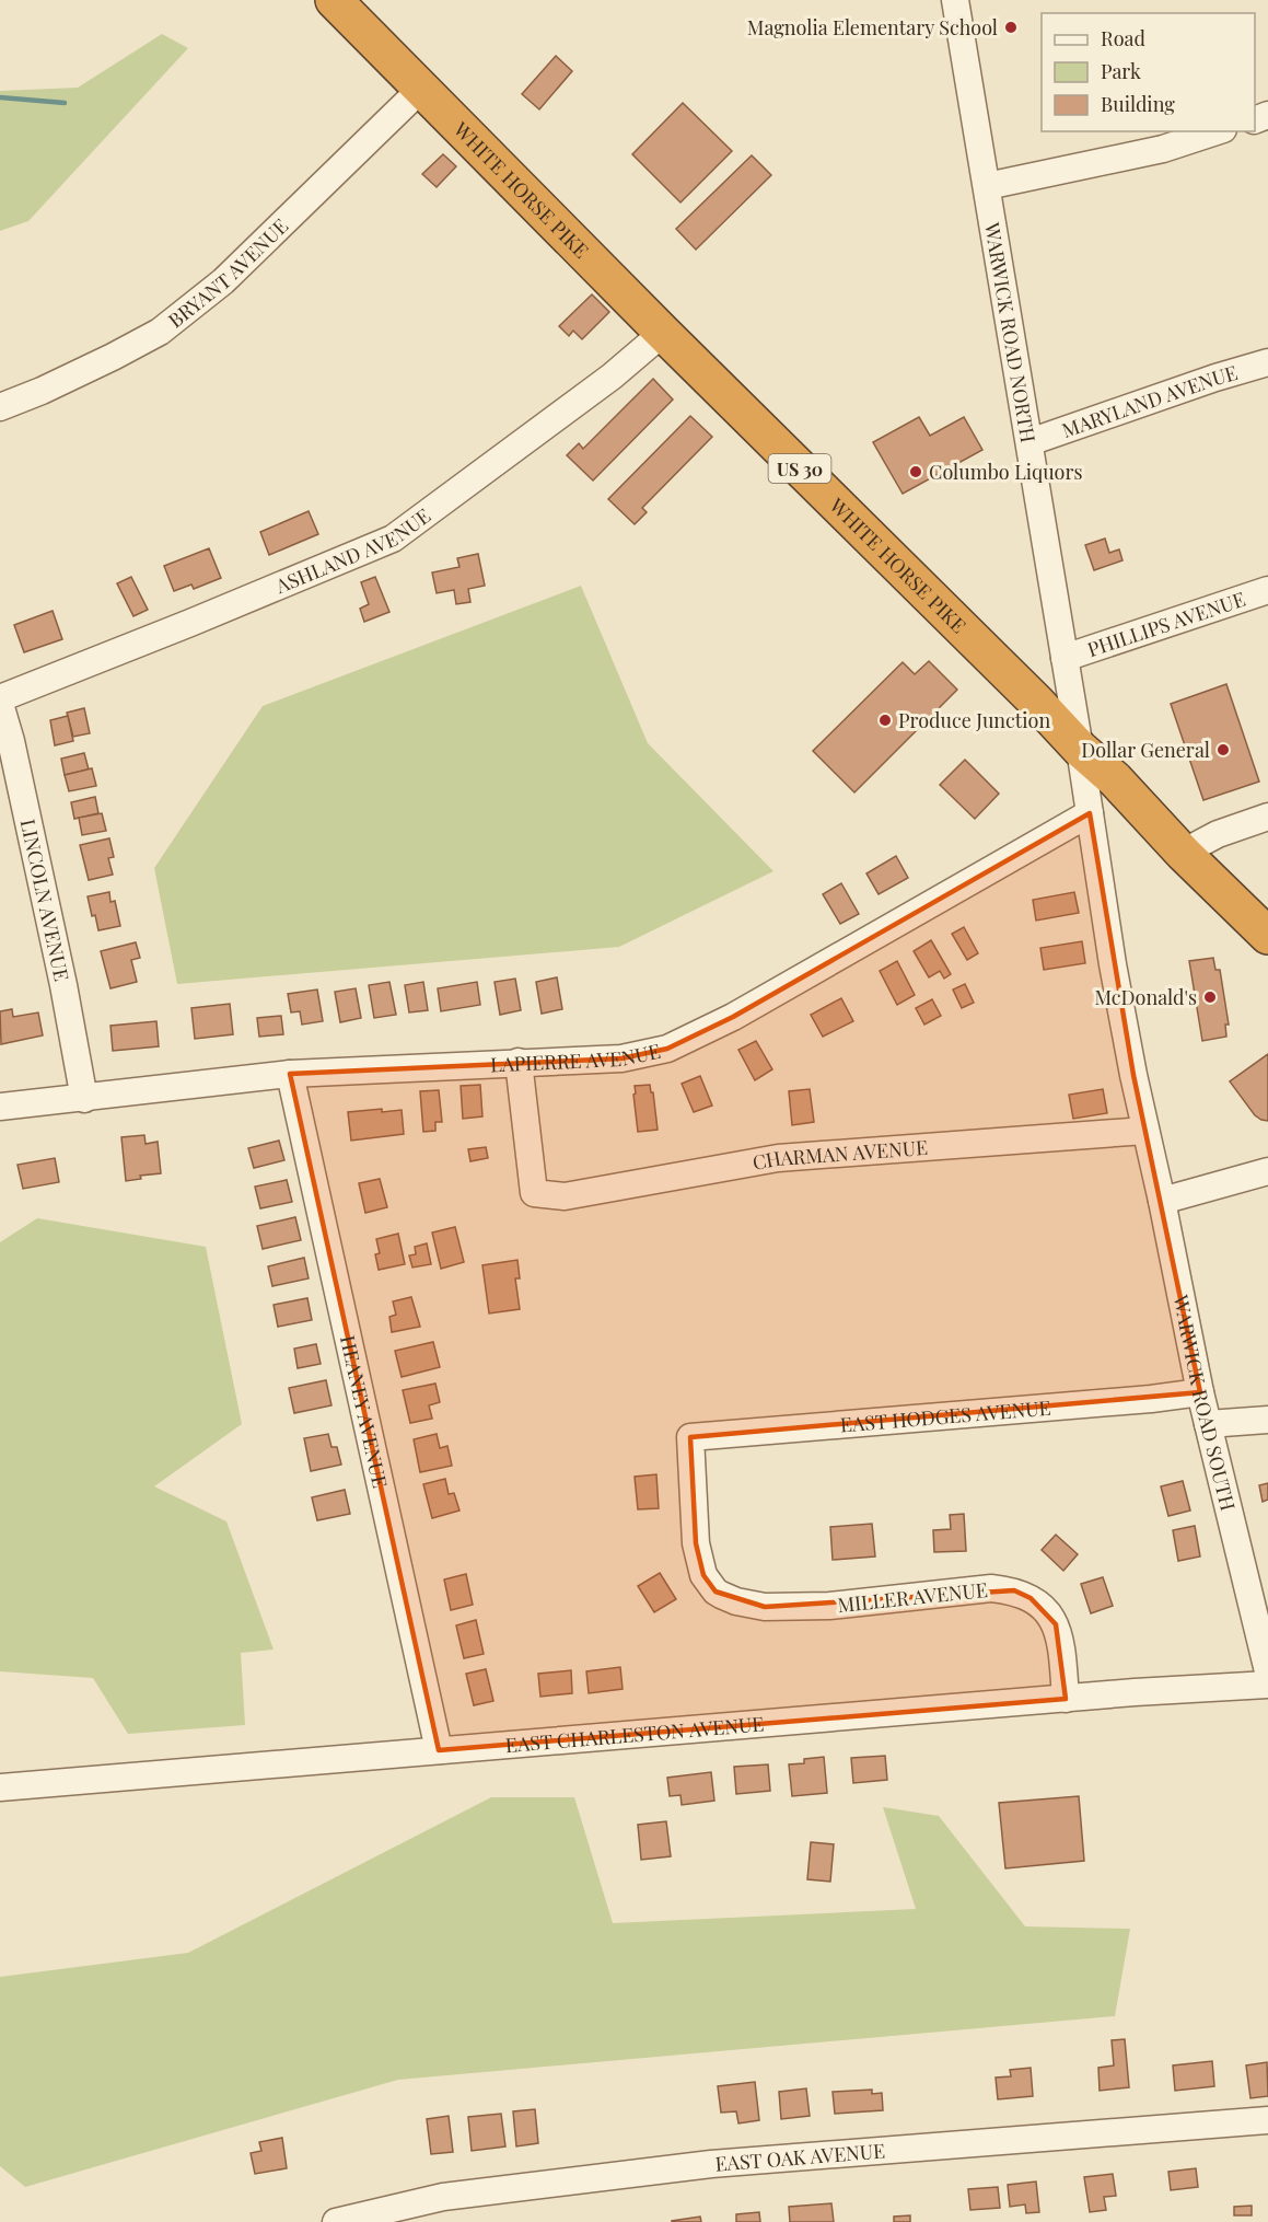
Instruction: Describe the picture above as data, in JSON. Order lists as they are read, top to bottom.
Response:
{
  "streets": {
    "highway": ["WHITE HORSE PIKE", "US 30"],
    "street": [
      "BRYANT AVENUE",
      "WARWICK ROAD NORTH",
      "MARYLAND AVENUE",
      "ASHLAND AVENUE",
      "PHILLIPS AVENUE",
      "LINCOLN AVENUE",
      "LAPIERRE AVENUE",
      "CHARMAN AVENUE",
      "WARWICK ROAD SOUTH",
      "HEANEY AVENUE",
      "EAST HODGES AVENUE",
      "MILLER AVENUE",
      "EAST CHARLESTON AVENUE",
      "EAST OAK AVENUE"
    ]
  },
  "crossings": [
    ["WHITE HORSE PIKE", "BRYANT AVENUE"],
    ["WHITE HORSE PIKE", "WARWICK ROAD NORTH"],
    ["WHITE HORSE PIKE", "ASHLAND AVENUE"],
    ["WARWICK ROAD NORTH", "MARYLAND AVENUE"],
    ["WARWICK ROAD NORTH", "PHILLIPS AVENUE"],
    ["WARWICK ROAD NORTH", "LAPIERRE AVENUE"],
    ["WARWICK ROAD NORTH", "CHARMAN AVENUE"],
    ["WARWICK ROAD NORTH", "WARWICK ROAD SOUTH"],
    ["LINCOLN AVENUE", "LAPIERRE AVENUE"],
    ["LAPIERRE AVENUE", "CHARMAN AVENUE"],
    ["LAPIERRE AVENUE", "HEANEY AVENUE"],
    ["CHARMAN AVENUE", "WARWICK ROAD SOUTH"],
    ["WARWICK ROAD SOUTH", "EAST HODGES AVENUE"],
    ["HEANEY AVENUE", "EAST CHARLESTON AVENUE"],
    ["EAST HODGES AVENUE", "MILLER AVENUE"],
    ["MILLER AVENUE", "EAST CHARLESTON AVENUE"]
  ],
  "places": [
    "Magnolia Elementary School",
    "Columbo Liquors",
    "Produce Junction",
    "Dollar General",
    "McDonald's"
  ],
  "legend": ["Road", "Park", "Building"]
}
